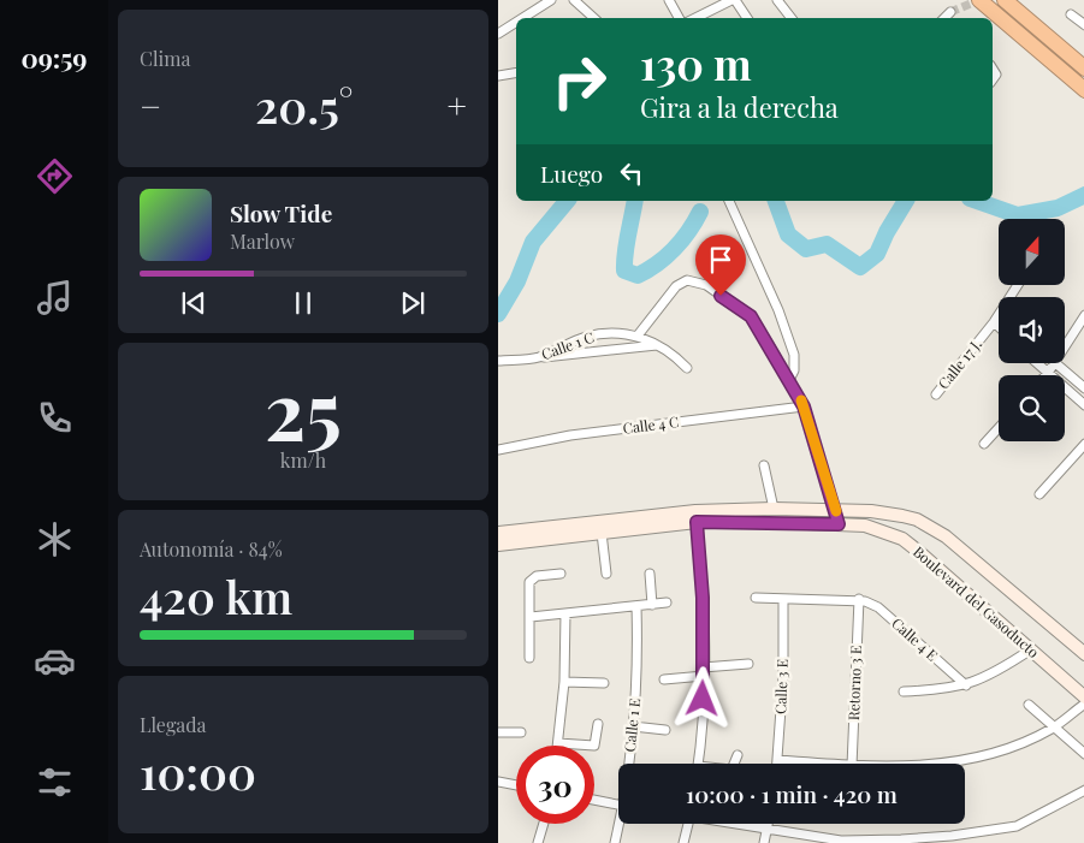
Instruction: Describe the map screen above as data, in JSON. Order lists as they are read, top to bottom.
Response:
{
  "streets": {
    "street": [
      "Calle 1 C",
      "Calle 17 J.",
      "Calle 4 C",
      "Boulevard del Gasoducto",
      "Calle 4 E",
      "Retorno 3 E",
      "Calle 3 E",
      "Calle 1 E"
    ]
  },
  "crossings": [
    ["Calle 4 E", "Retorno 3 E"]
  ],
  "north": "top",
  "page": {
    "tabs": "09:59",
    "tile": [
      "Clima",
      ["25", "km/h"],
      ["Autonomía · 84%", "420 km"],
      ["Llegada", "10:00"]
    ],
    "turn": ["130 m", "Gira a la derecha"],
    "heat": ["−", "20.5°", "+"],
    "then": "Luego",
    "song": ["Slow Tide", "Marlow"],
    "limit": "30",
    "trip": "10:00 · 1 min · 420 m"
  }
}
